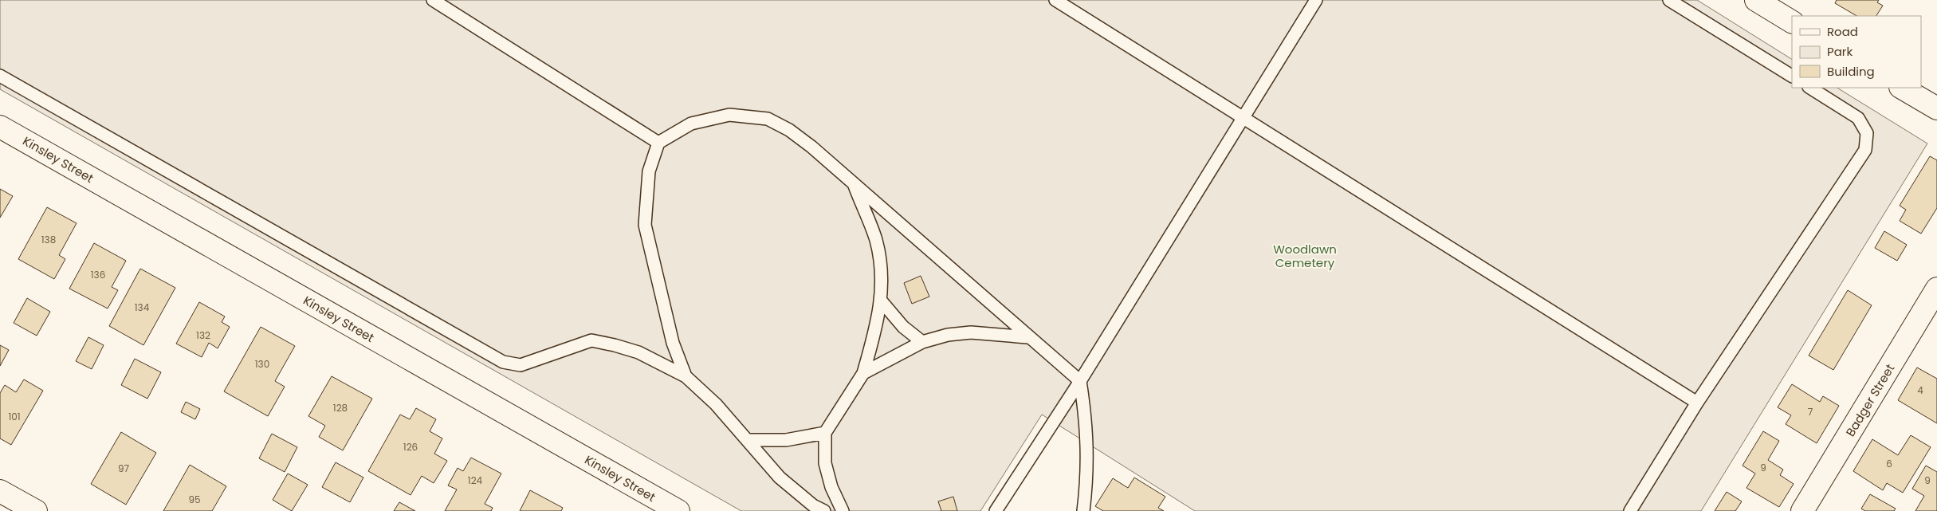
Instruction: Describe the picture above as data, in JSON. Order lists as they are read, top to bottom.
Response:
{
  "streets": {
    "main road": ["Kinsley Street", "Badger Street"]
  },
  "parks": ["Woodlawn Cemetery"],
  "house_numbers": [
    "138",
    "136",
    "134",
    "132",
    "130",
    "4",
    "128",
    "7",
    "101",
    "126",
    "6",
    "9",
    "97",
    "124",
    "9",
    "95"
  ],
  "legend": ["Road", "Park", "Building"]
}
